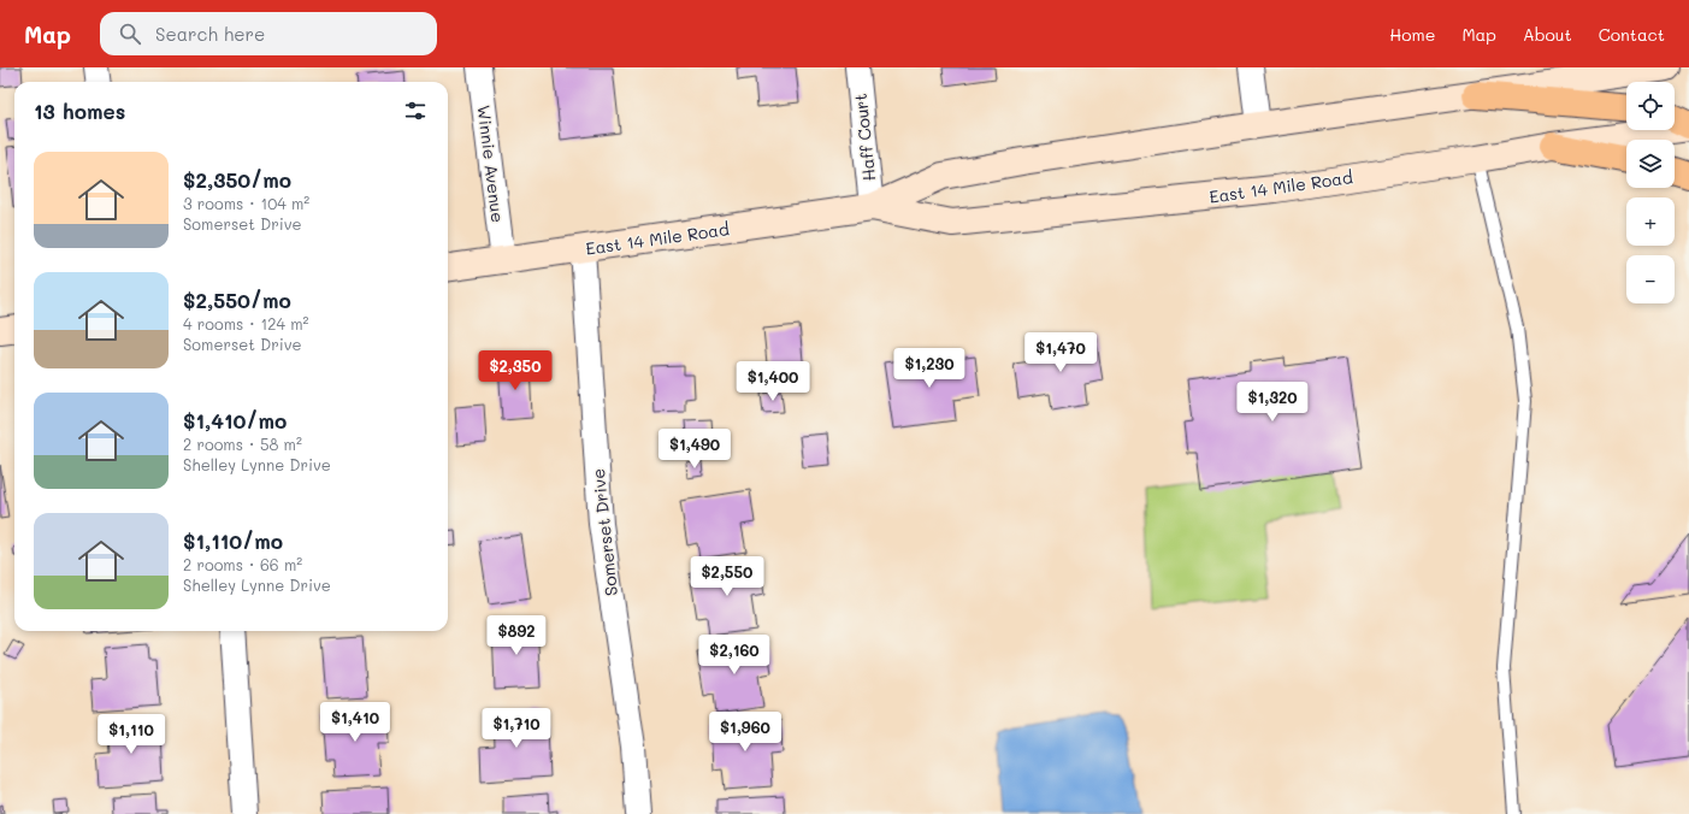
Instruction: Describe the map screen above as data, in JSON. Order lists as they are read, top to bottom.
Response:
{
  "streets": {
    "main road": ["East 14 Mile Road"],
    "street": ["Haff Court", "Winnie Avenue", "Somerset Drive"]
  },
  "crossings": [
    ["Haff Court", "East 14 Mile Road"],
    ["Winnie Avenue", "East 14 Mile Road"],
    ["East 14 Mile Road", "Somerset Drive"]
  ],
  "page": {
    "header": "Map",
    "search": "Search here",
    "nav": [
      "Home",
      "Map",
      "About",
      "Contact"
    ],
    "map_buttons": ["+", "−"],
    "heading": "13 homes",
    "list": [
      {
        "name": "$2,350/mo",
        "note": "3 rooms · 104 m² · Somerset Drive"
      },
      {
        "name": "$2,550/mo",
        "note": "4 rooms · 124 m² · Somerset Drive"
      },
      {
        "name": "$1,410/mo",
        "note": "2 rooms · 58 m² · Shelley Lynne Drive"
      },
      {
        "name": "$1,110/mo",
        "note": "2 rooms · 66 m² · Shelley Lynne Drive"
      }
    ],
    "price": [
      "$1,470",
      "$1,230",
      "$2,350",
      "$1,400",
      "$1,320",
      "$1,490",
      "$2,550",
      "$892",
      "$2,160",
      "$1,410",
      "$1,710",
      "$1,960",
      "$1,110"
    ]
  }
}
